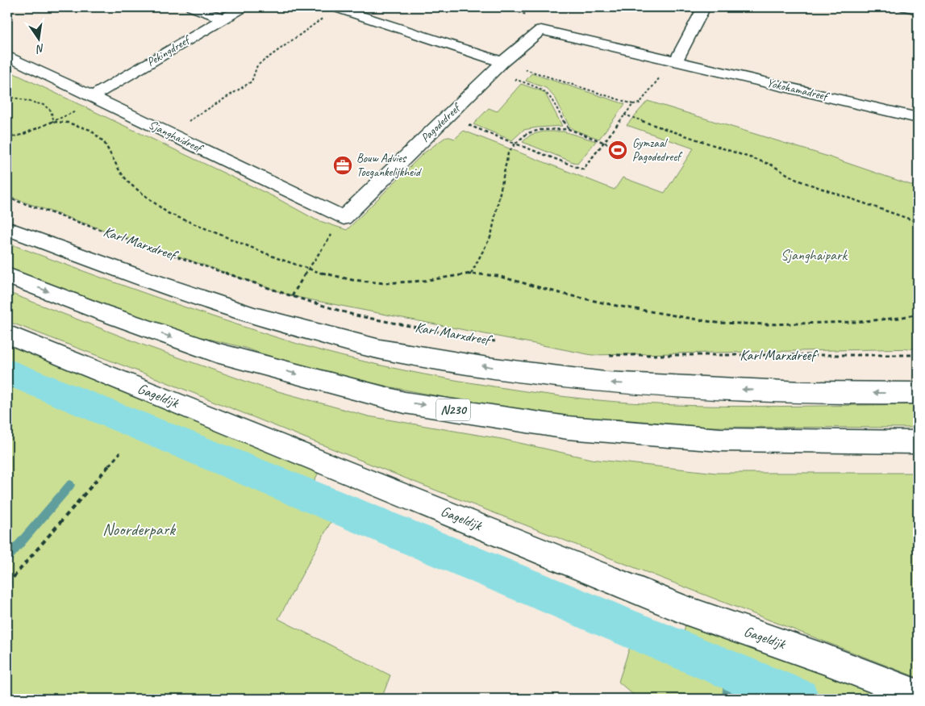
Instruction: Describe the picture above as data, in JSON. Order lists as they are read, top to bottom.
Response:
{
  "streets": {
    "main road": [
      "Pekingdreef",
      "Yokohamadreef",
      "Pagodedreef",
      "Sjanghaidreef",
      "Karl Marxdreef",
      "Gageldijk",
      "N230"
    ]
  },
  "crossings": [
    ["Pekingdreef", "Sjanghaidreef"],
    ["Yokohamadreef", "Pagodedreef"],
    ["Pagodedreef", "Sjanghaidreef"]
  ],
  "parks": ["Sjanghaipark", "Noorderpark"],
  "places": {
    "sports": ["Gymzaal Pagodedreef"],
    "office": ["Bouw Advies Toegankelijkheid"]
  },
  "north": "bottom"
}
